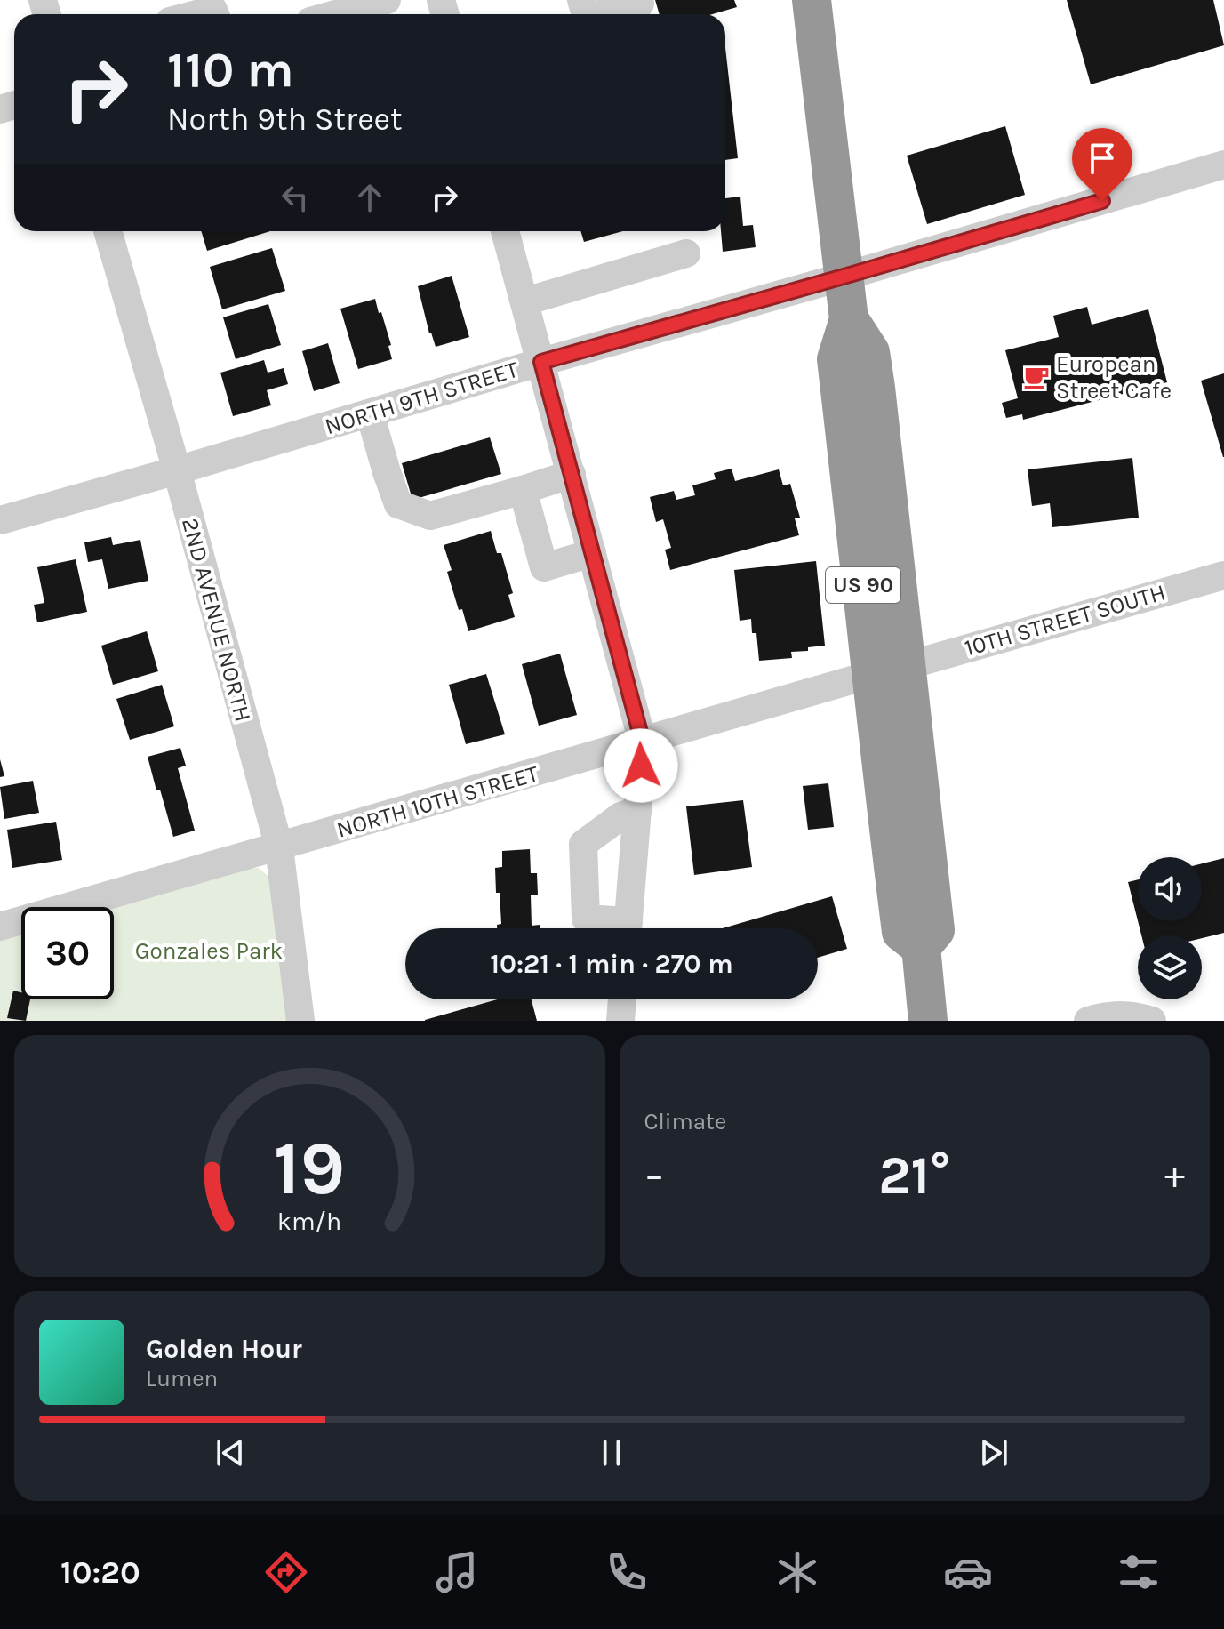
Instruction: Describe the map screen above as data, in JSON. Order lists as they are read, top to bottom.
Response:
{
  "streets": {
    "highway": ["US 90"],
    "street": [
      "NORTH 9TH STREET",
      "2ND AVENUE NORTH",
      "10TH STREET SOUTH",
      "NORTH 10TH STREET"
    ]
  },
  "crossings": [
    ["NORTH 9TH STREET", "US 90"],
    ["NORTH 9TH STREET", "2ND AVENUE NORTH"],
    ["US 90", "10TH STREET SOUTH"],
    ["US 90", "NORTH 10TH STREET"],
    ["2ND AVENUE NORTH", "NORTH 10TH STREET"],
    ["10TH STREET SOUTH", "NORTH 10TH STREET"]
  ],
  "parks": ["Gonzales Park"],
  "places": {
    "cafe": ["European Street Cafe"]
  },
  "page": {
    "turn": ["110 m", "North 9th Street"],
    "limit": "30",
    "trip": "10:21 · 1 min · 270 m",
    "tile": "Climate",
    "heat": ["−", "21°", "+"],
    "song": ["Golden Hour", "Lumen"],
    "tabs": "10:20",
    "gauge": ["19", "km/h"]
  }
}
